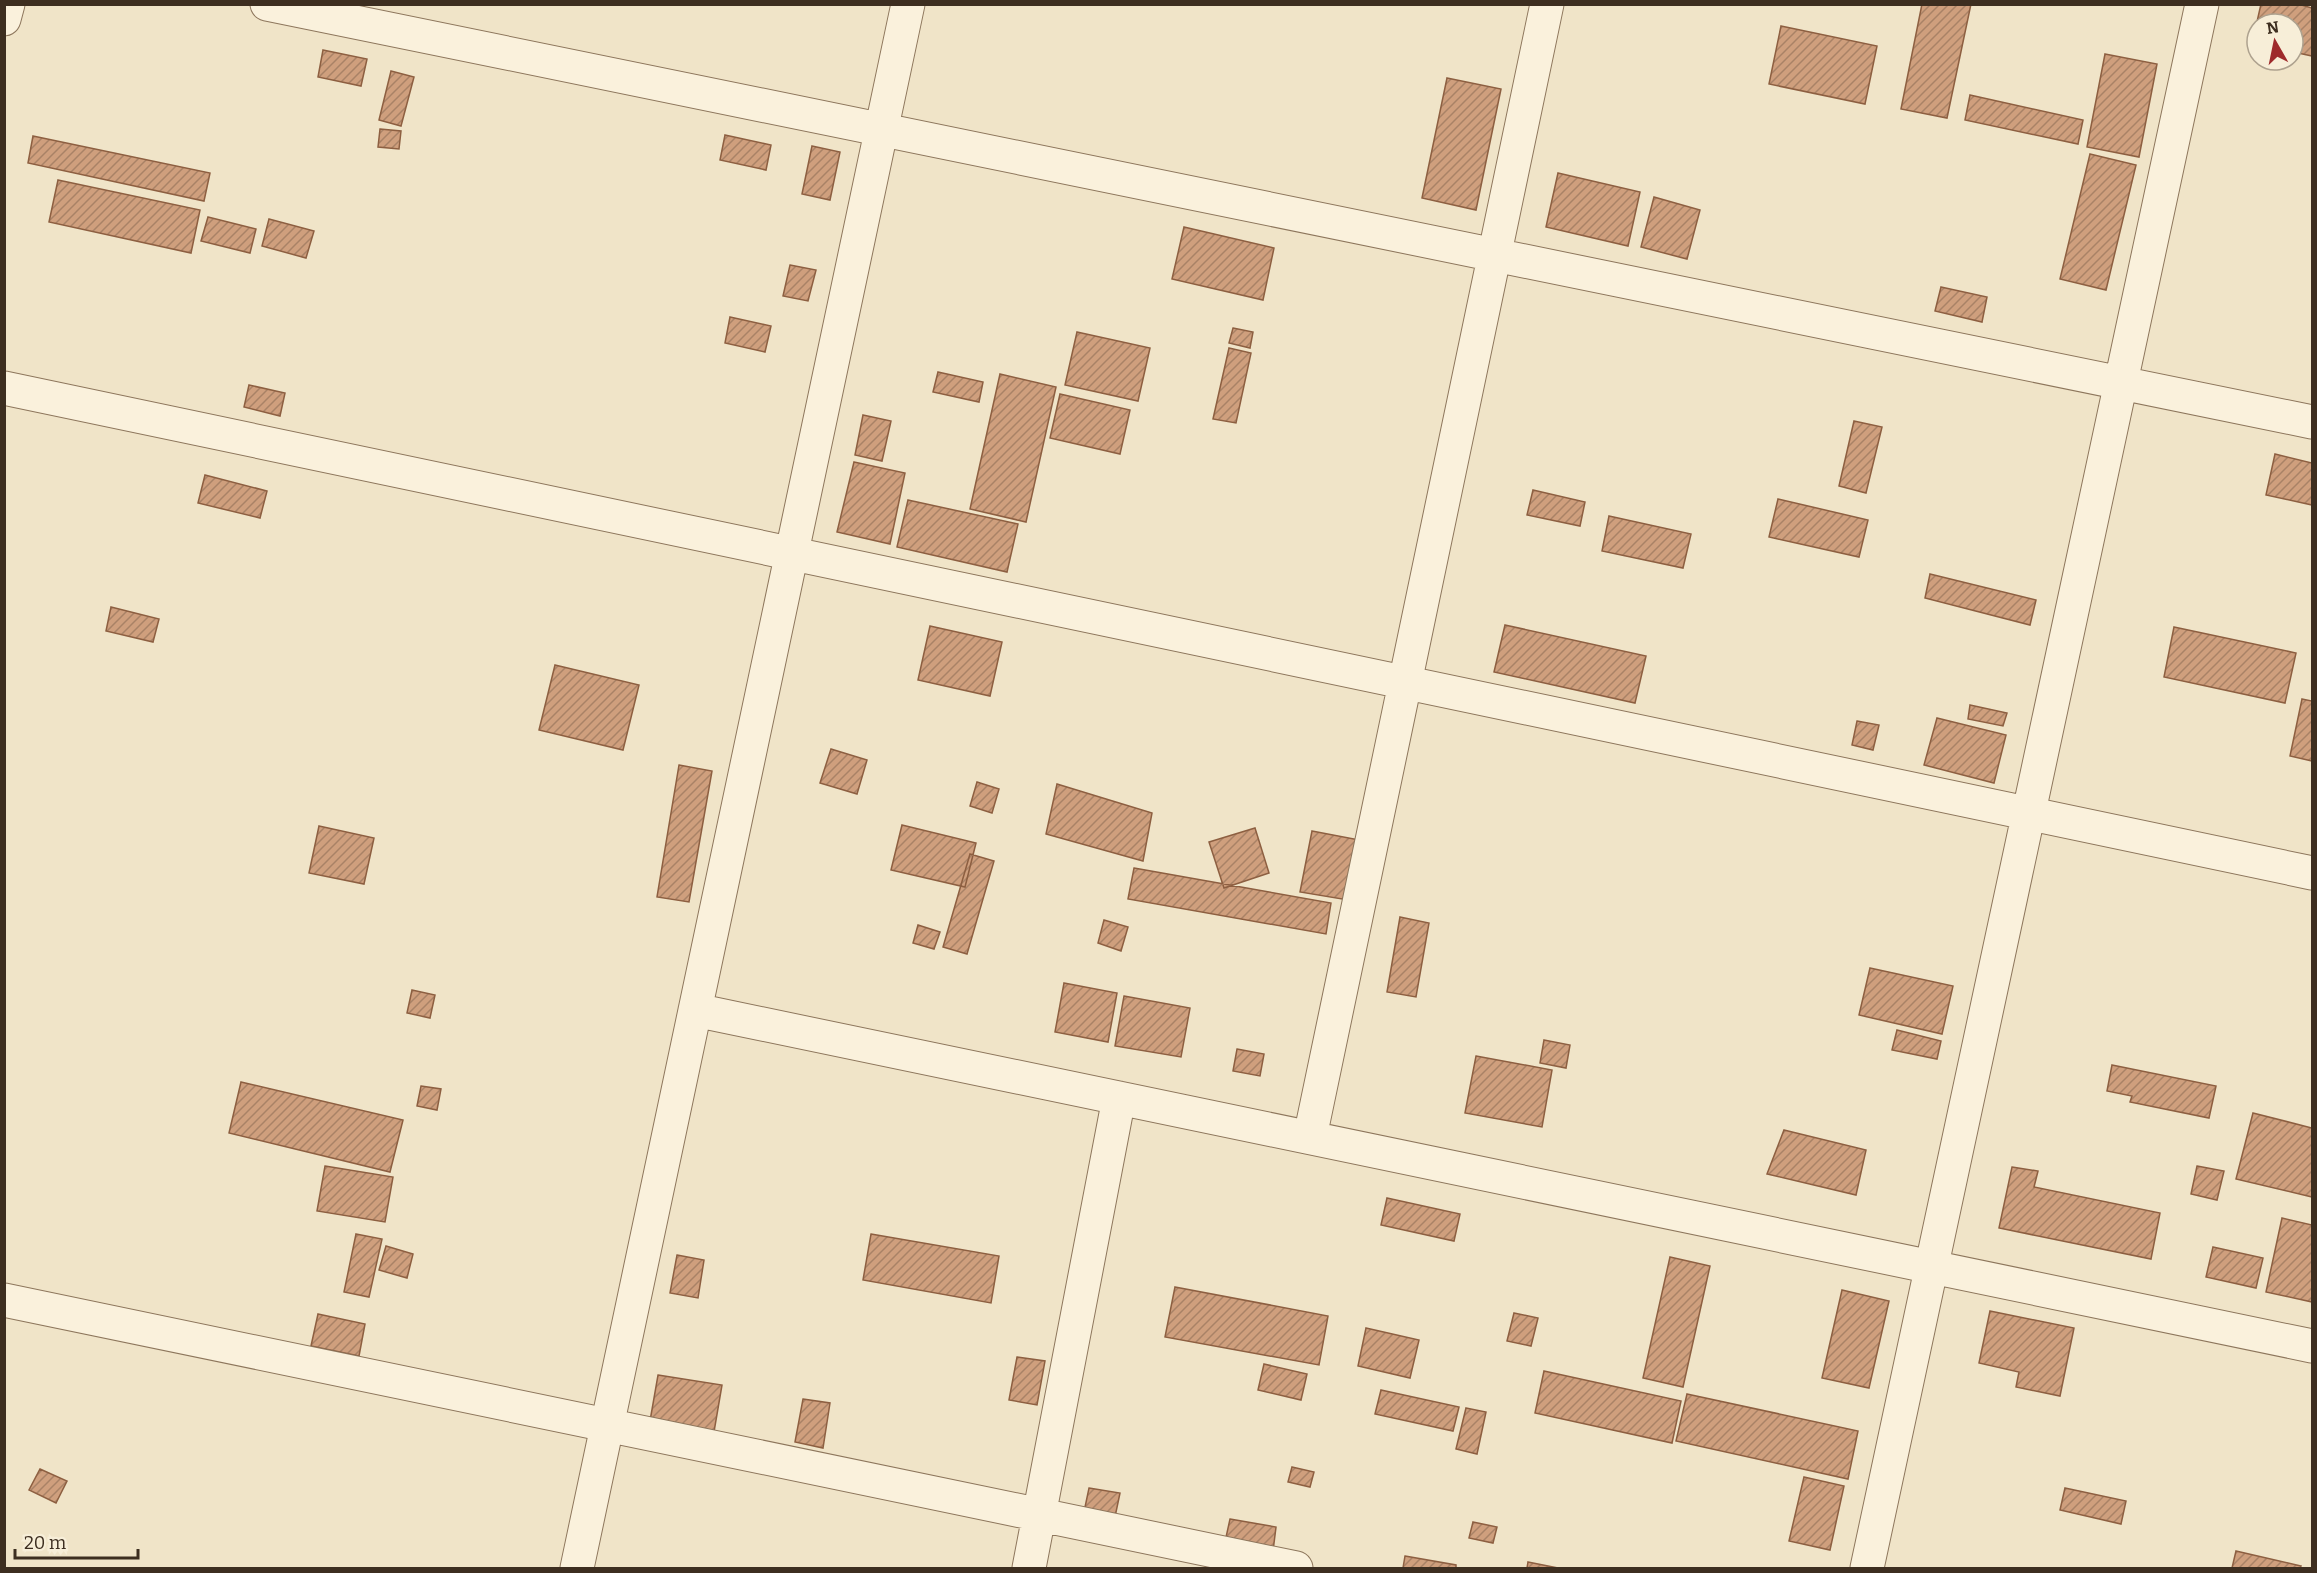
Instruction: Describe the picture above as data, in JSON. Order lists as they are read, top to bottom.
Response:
{
  "scale_bar": "20 m",
  "north": "top"
}
